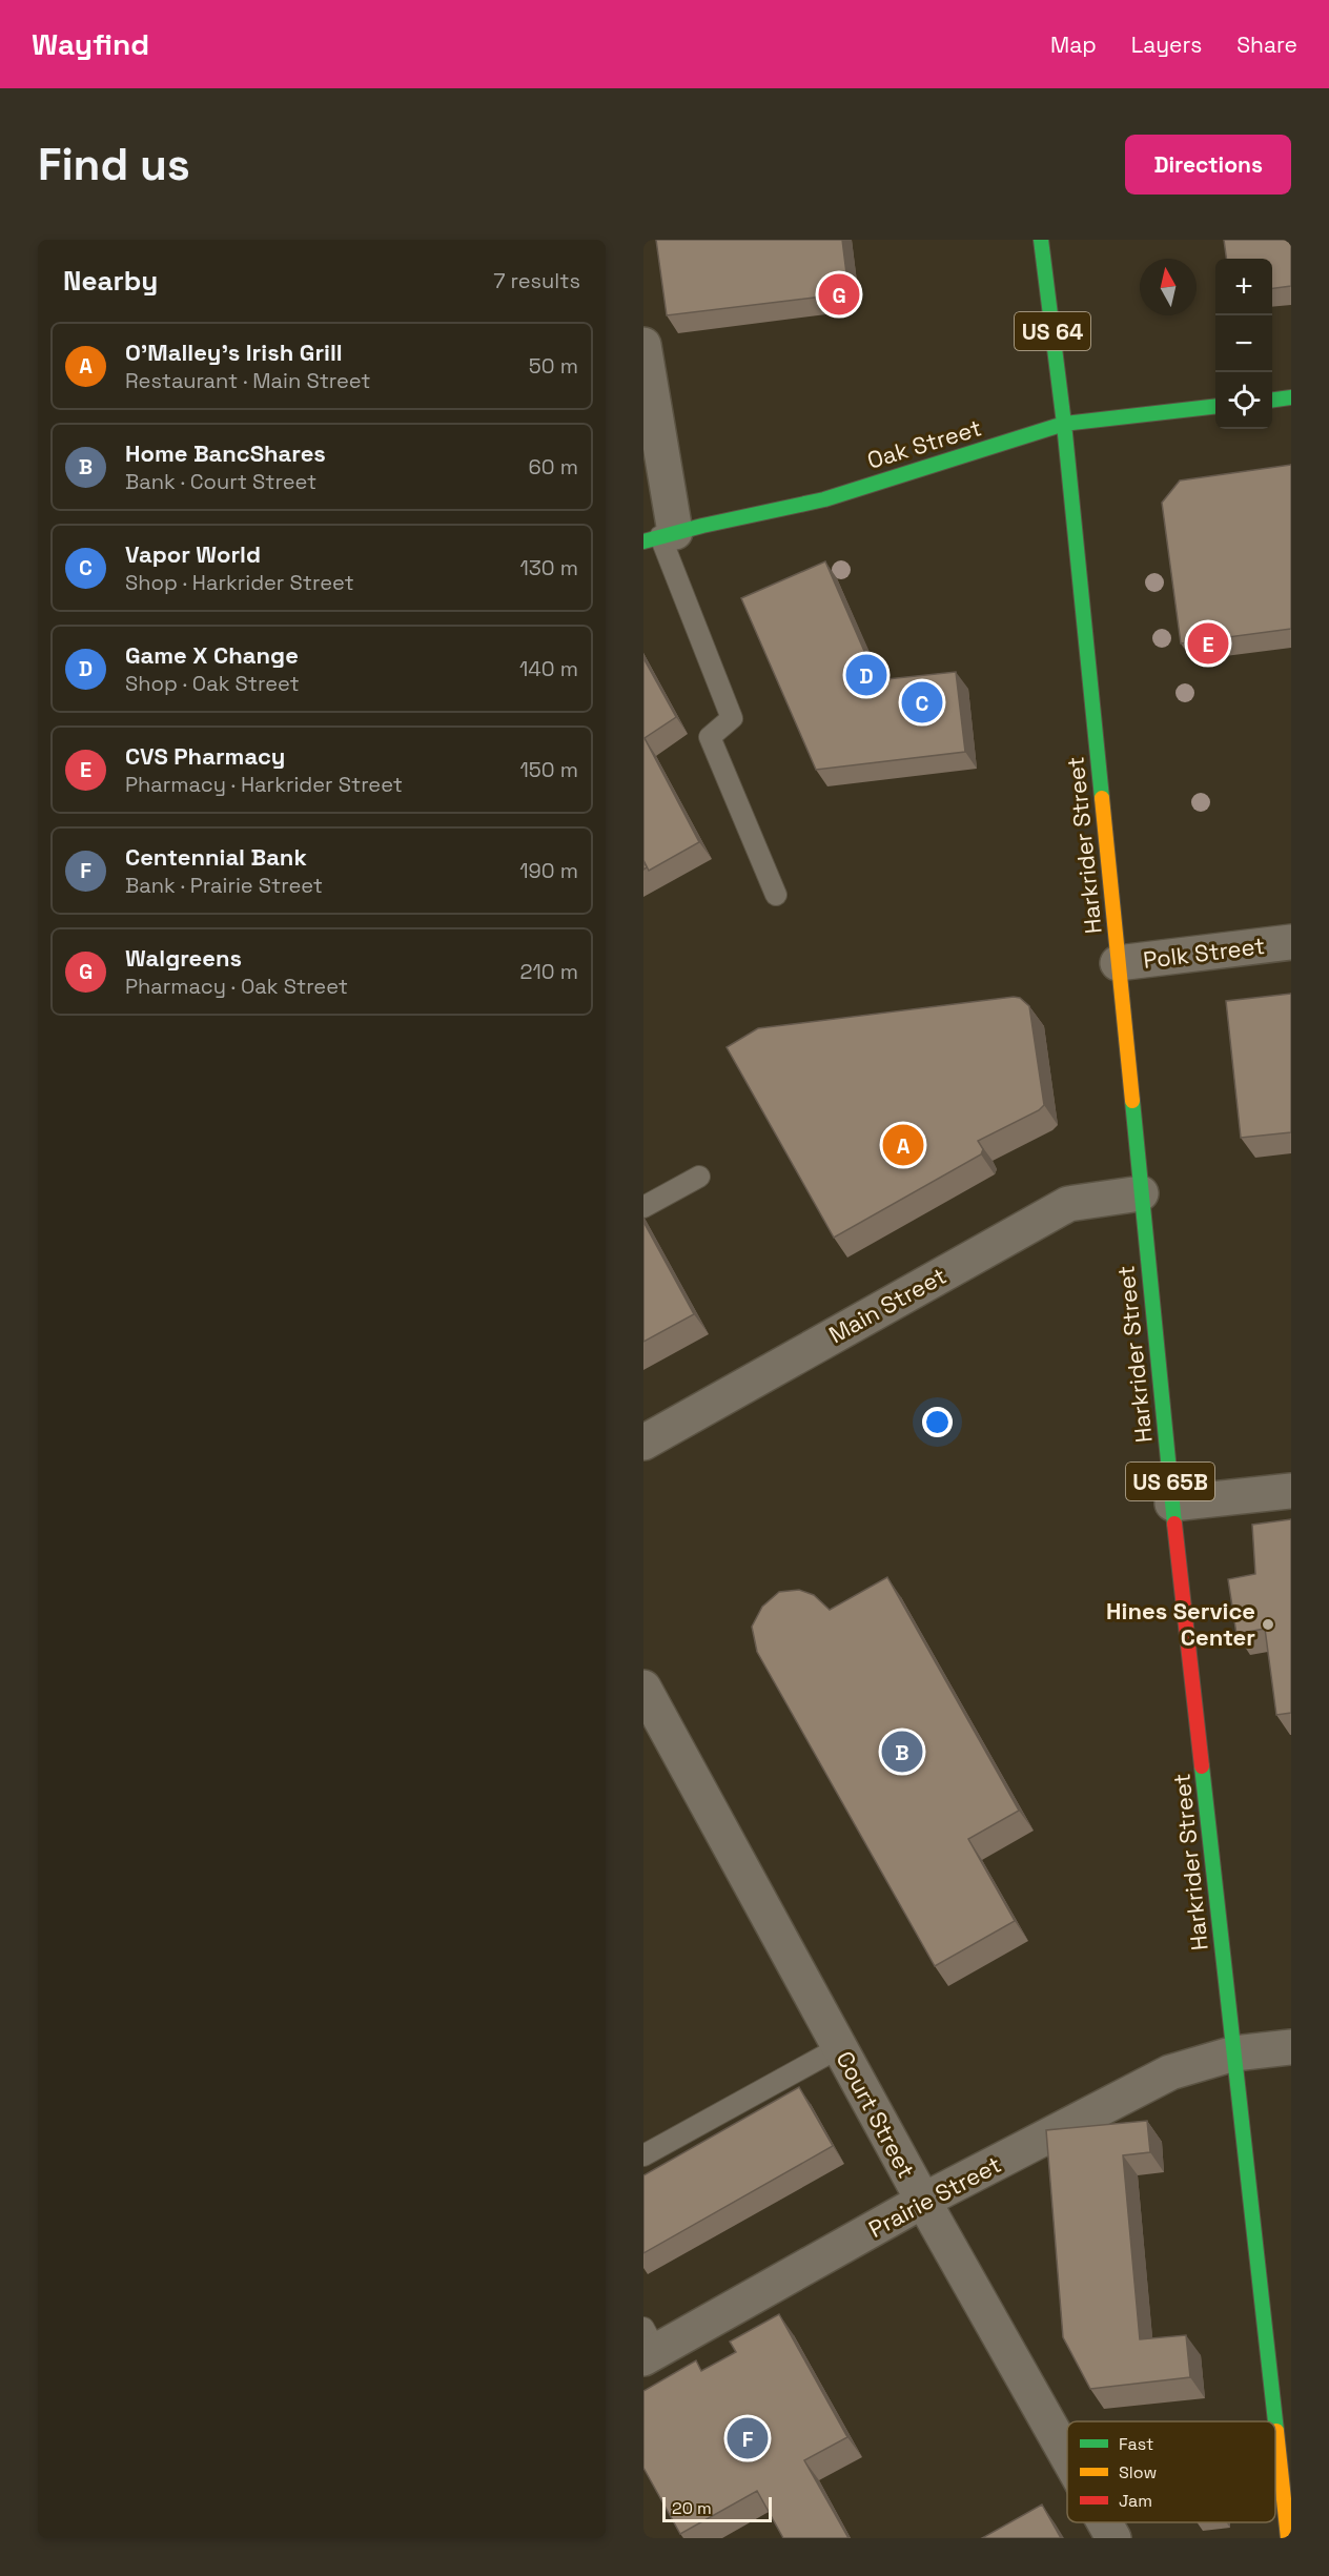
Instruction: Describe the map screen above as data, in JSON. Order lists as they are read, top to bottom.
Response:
{
  "streets": {
    "main road": [
      "US 64",
      "Oak Street",
      "Harkrider Street",
      "US 65B"
    ],
    "street": [
      "Polk Street",
      "Main Street",
      "Court Street",
      "Prairie Street"
    ]
  },
  "crossings": [
    ["Oak Street", "Harkrider Street"],
    ["Harkrider Street", "Polk Street"],
    ["Harkrider Street", "Main Street"],
    ["Harkrider Street", "Prairie Street"],
    ["Court Street", "Prairie Street"]
  ],
  "places": ["Hines Service Center"],
  "legend": ["Fast", "Slow", "Jam"],
  "scale_bar": "20 m",
  "north": "top",
  "page": {
    "header": "Wayfind",
    "nav": ["Map", "Layers", "Share"],
    "buttons": "Directions",
    "title": "Find us",
    "heading": ["Nearby", "7 results"],
    "map_buttons": ["+", "−"],
    "pins": [
      "G",
      "E",
      "D",
      "C",
      "A",
      "B",
      "F"
    ],
    "list": [
      {
        "mark": "A",
        "name": "O'Malley's Irish Grill",
        "note": "Restaurant · Main Street",
        "value": "50 m"
      },
      {
        "mark": "B",
        "name": "Home BancShares",
        "note": "Bank · Court Street",
        "value": "60 m"
      },
      {
        "mark": "C",
        "name": "Vapor World",
        "note": "Shop · Harkrider Street",
        "value": "130 m"
      },
      {
        "mark": "D",
        "name": "Game X Change",
        "note": "Shop · Oak Street",
        "value": "140 m"
      },
      {
        "mark": "E",
        "name": "CVS Pharmacy",
        "note": "Pharmacy · Harkrider Street",
        "value": "150 m"
      },
      {
        "mark": "F",
        "name": "Centennial Bank",
        "note": "Bank · Prairie Street",
        "value": "190 m"
      },
      {
        "mark": "G",
        "name": "Walgreens",
        "note": "Pharmacy · Oak Street",
        "value": "210 m"
      }
    ],
    "scale": "20 m"
  }
}
